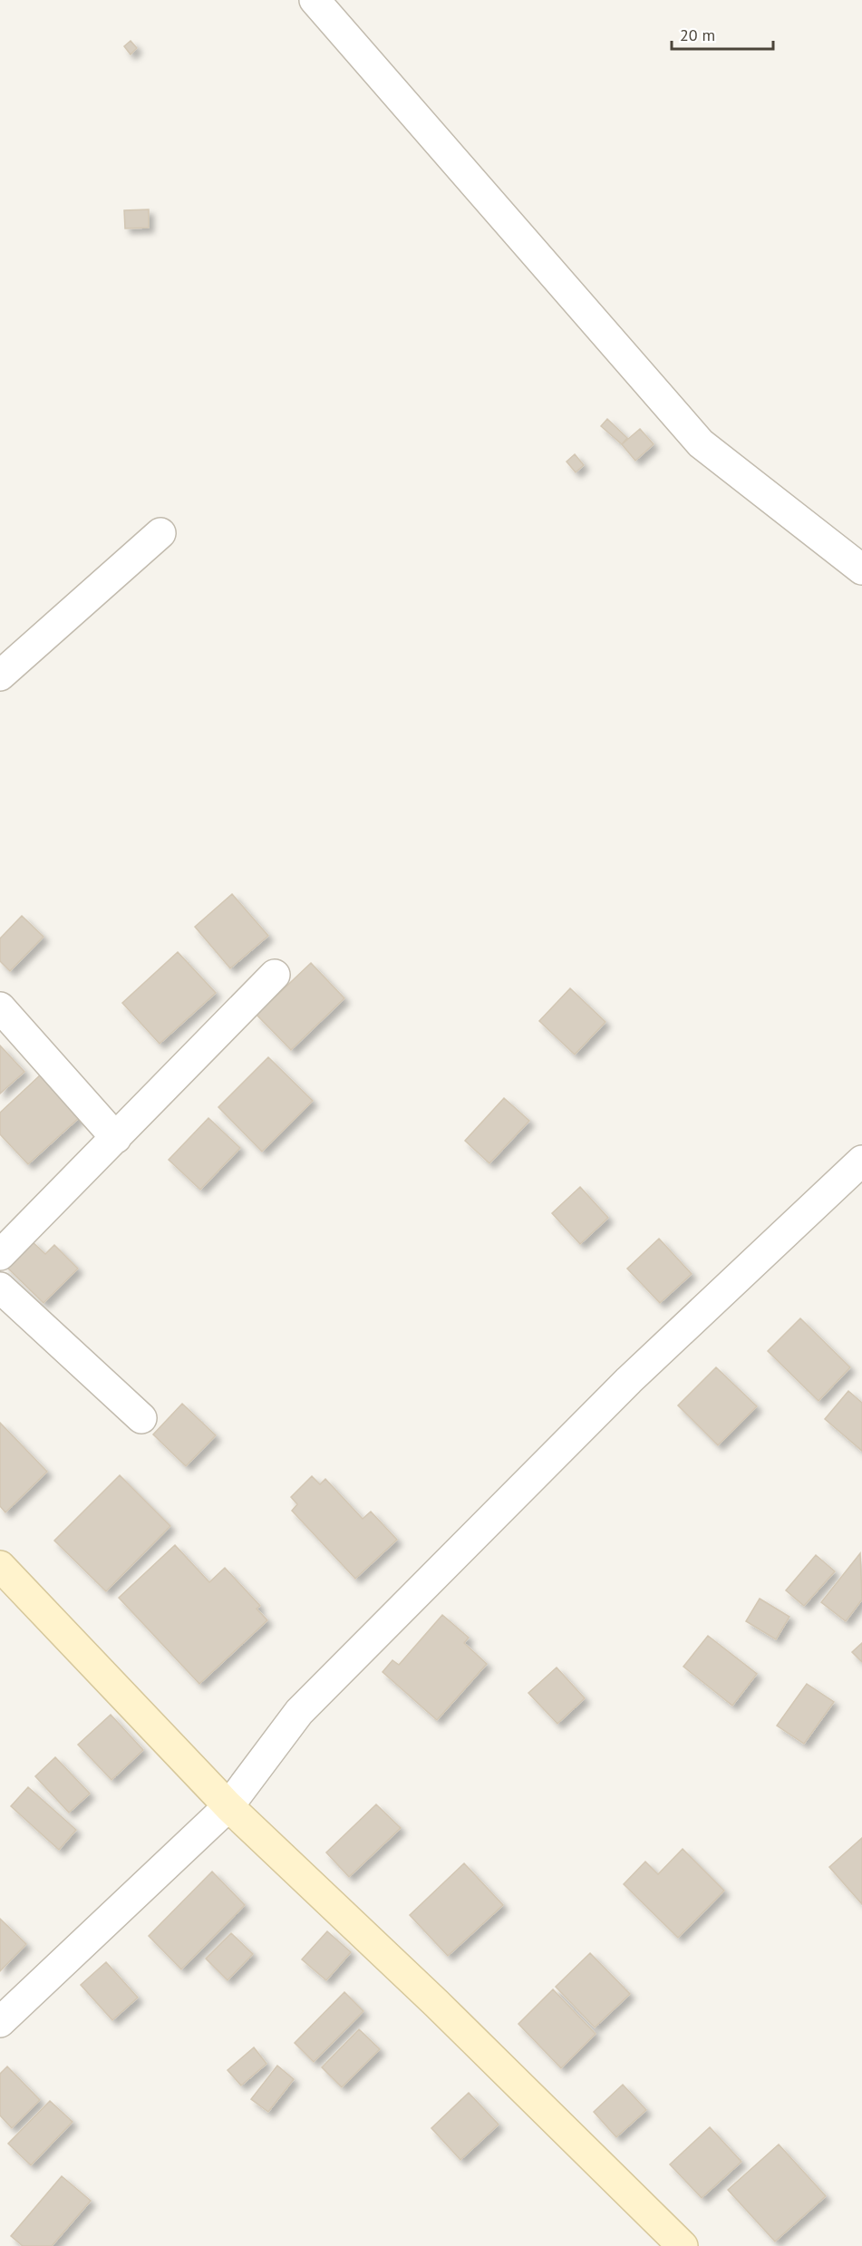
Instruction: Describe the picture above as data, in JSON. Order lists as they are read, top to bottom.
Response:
{
  "scale_bar": "20 m"
}
